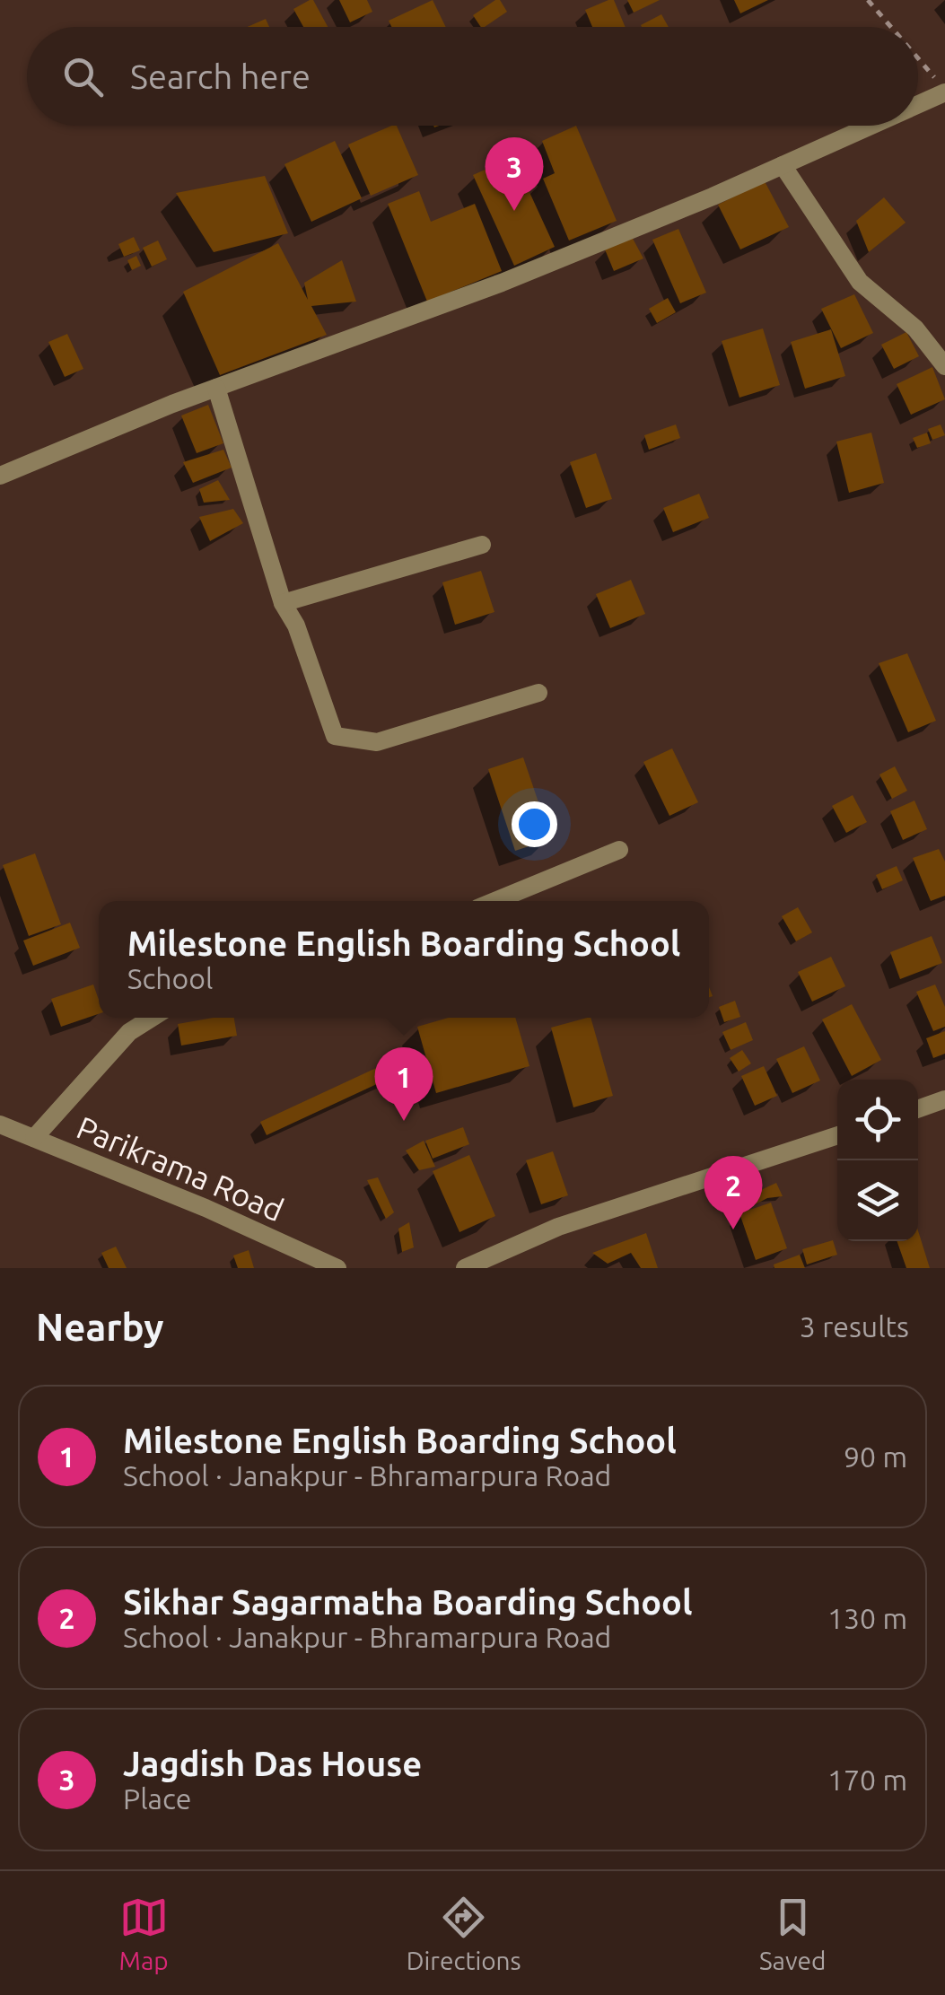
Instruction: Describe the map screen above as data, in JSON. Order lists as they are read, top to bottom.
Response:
{
  "streets": {
    "street": ["Parikrama Road"]
  },
  "page": {
    "search": "Search here",
    "pins": ["3", "1", "2"],
    "popup": ["Milestone English Boarding School", "School"],
    "heading": ["Nearby", "3 results"],
    "list": [
      {
        "mark": "1",
        "name": "Milestone English Boarding School",
        "note": "School · Janakpur - Bhramarpura Road",
        "value": "90 m"
      },
      {
        "mark": "2",
        "name": "Sikhar Sagarmatha Boarding School",
        "note": "School · Janakpur - Bhramarpura Road",
        "value": "130 m"
      },
      {
        "mark": "3",
        "name": "Jagdish Das House",
        "note": "Place",
        "value": "170 m"
      }
    ],
    "nav": ["Map", "Directions", "Saved"]
  }
}
